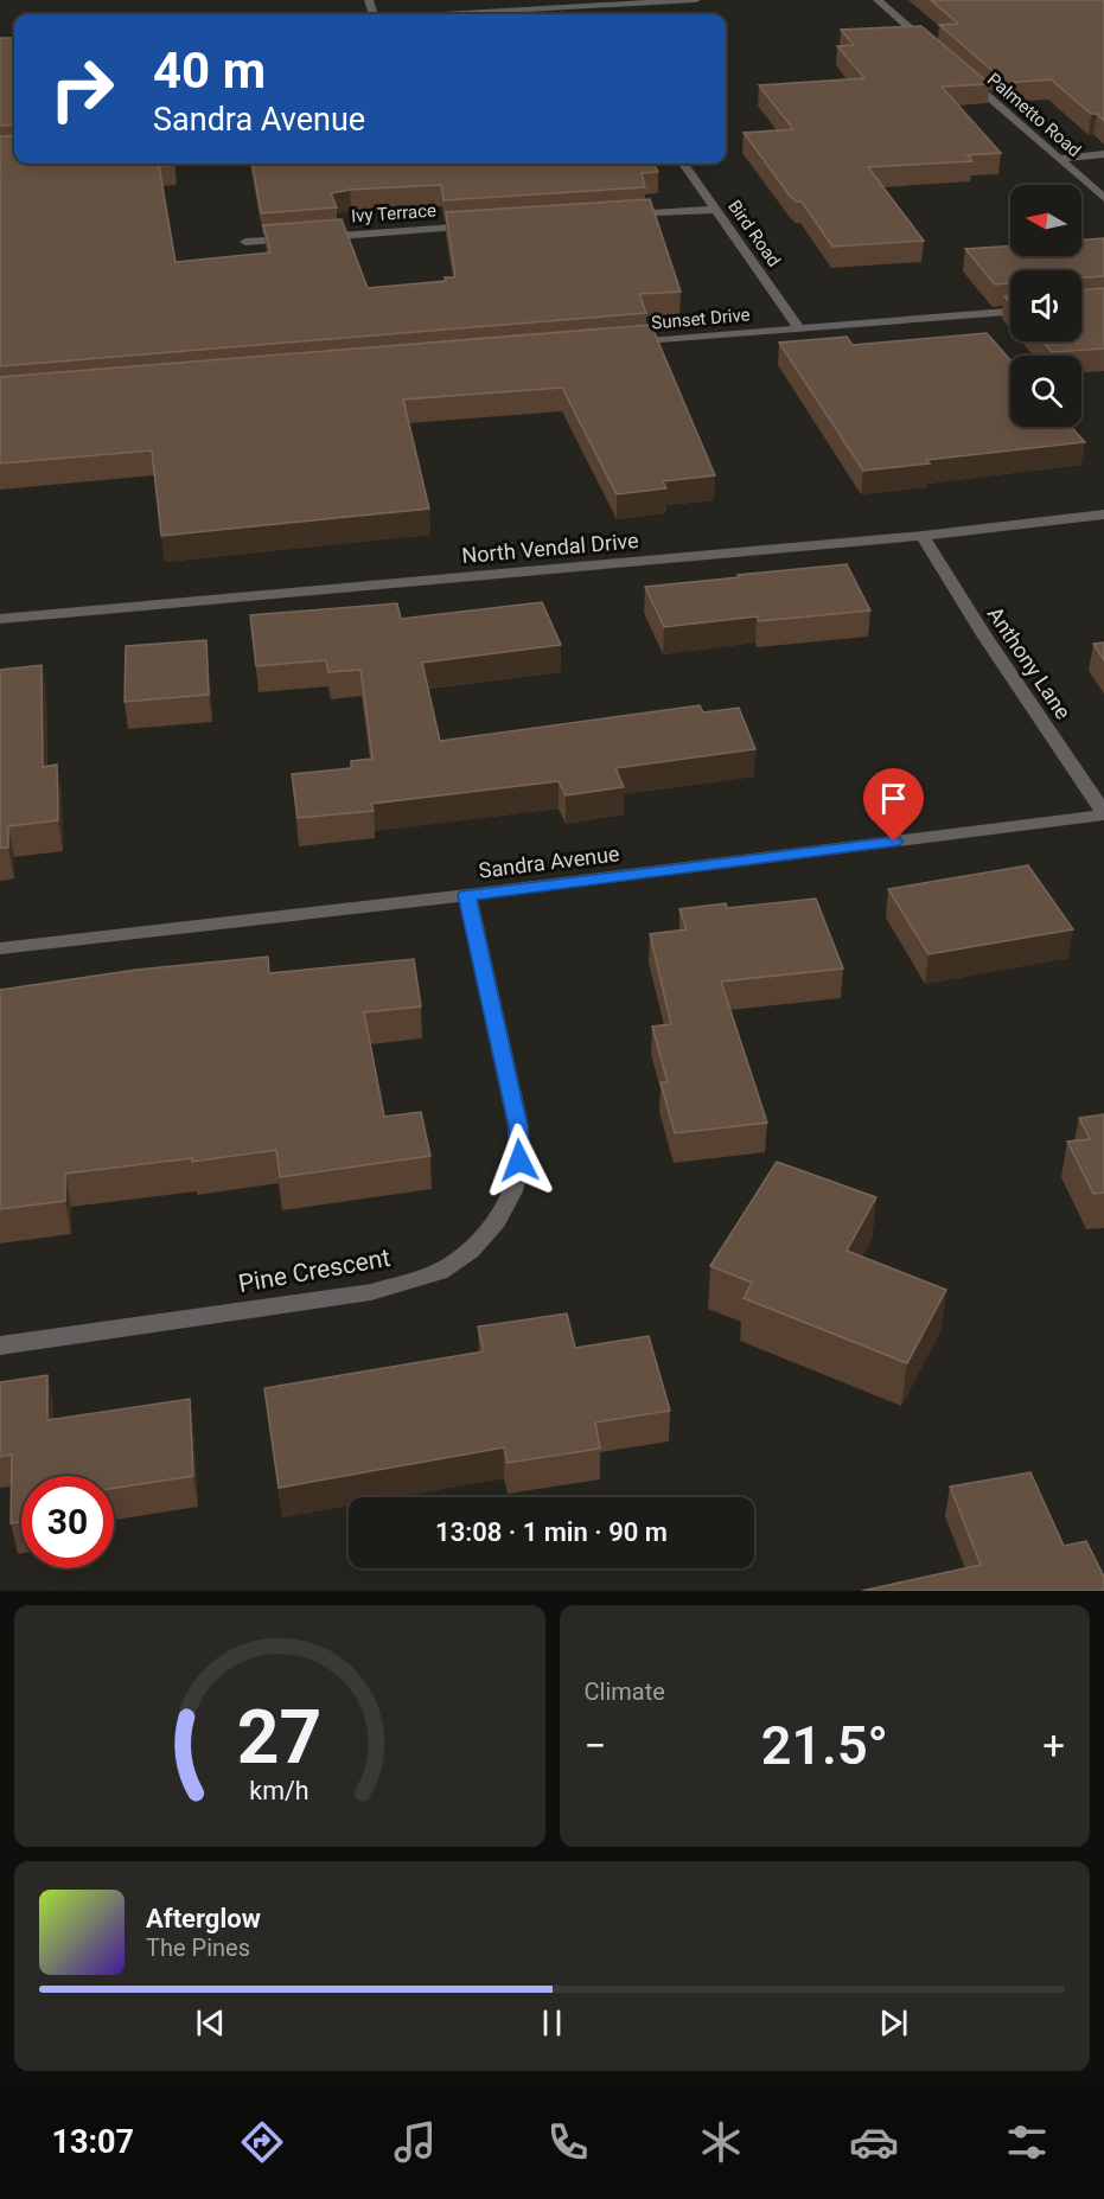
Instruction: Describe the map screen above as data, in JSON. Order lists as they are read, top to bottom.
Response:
{
  "streets": {
    "street": [
      "Palmetto Road",
      "Ivy Terrace",
      "Bird Road",
      "Sunset Drive",
      "North Vendal Drive",
      "Anthony Lane",
      "Sandra Avenue",
      "Pine Crescent"
    ]
  },
  "crossings": [
    ["Bird Road", "Sunset Drive"],
    ["North Vendal Drive", "Anthony Lane"],
    ["Anthony Lane", "Sandra Avenue"],
    ["Sandra Avenue", "Pine Crescent"]
  ],
  "north": "left",
  "page": {
    "turn": ["40 m", "Sandra Avenue"],
    "limit": "30",
    "trip": "13:08 · 1 min · 90 m",
    "tile": "Climate",
    "heat": ["−", "21.5°", "+"],
    "song": ["Afterglow", "The Pines"],
    "tabs": "13:07",
    "gauge": ["27", "km/h"]
  }
}
